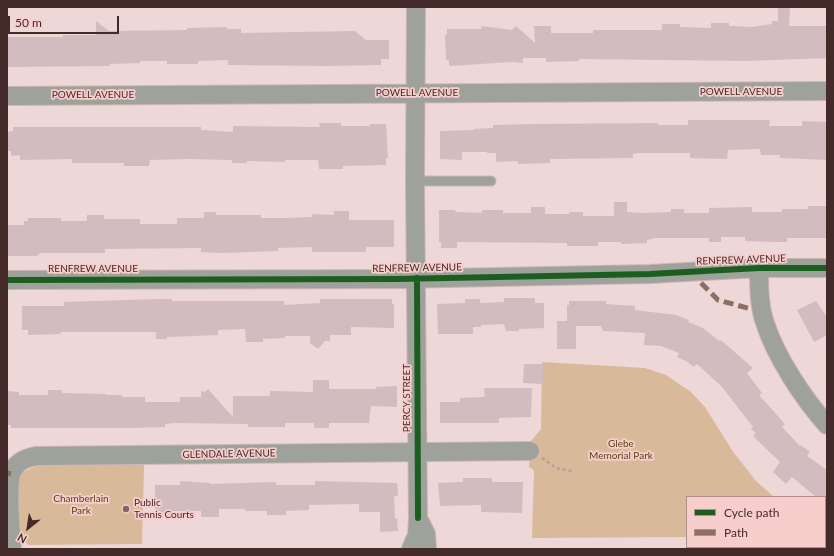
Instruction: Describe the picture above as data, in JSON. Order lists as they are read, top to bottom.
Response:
{
  "streets": {
    "street": [
      "POWELL AVENUE",
      "RENFREW AVENUE",
      "PERCY STREET",
      "GLENDALE AVENUE"
    ]
  },
  "crossings": [
    ["POWELL AVENUE", "PERCY STREET"],
    ["RENFREW AVENUE", "PERCY STREET"],
    ["PERCY STREET", "GLENDALE AVENUE"]
  ],
  "parks": ["Glebe Memorial Park", "Chamberlain Park"],
  "places": ["Public Tennis Courts"],
  "legend": ["Cycle path", "Path"],
  "scale_bar": "50 m",
  "north": "bottom left"
}
